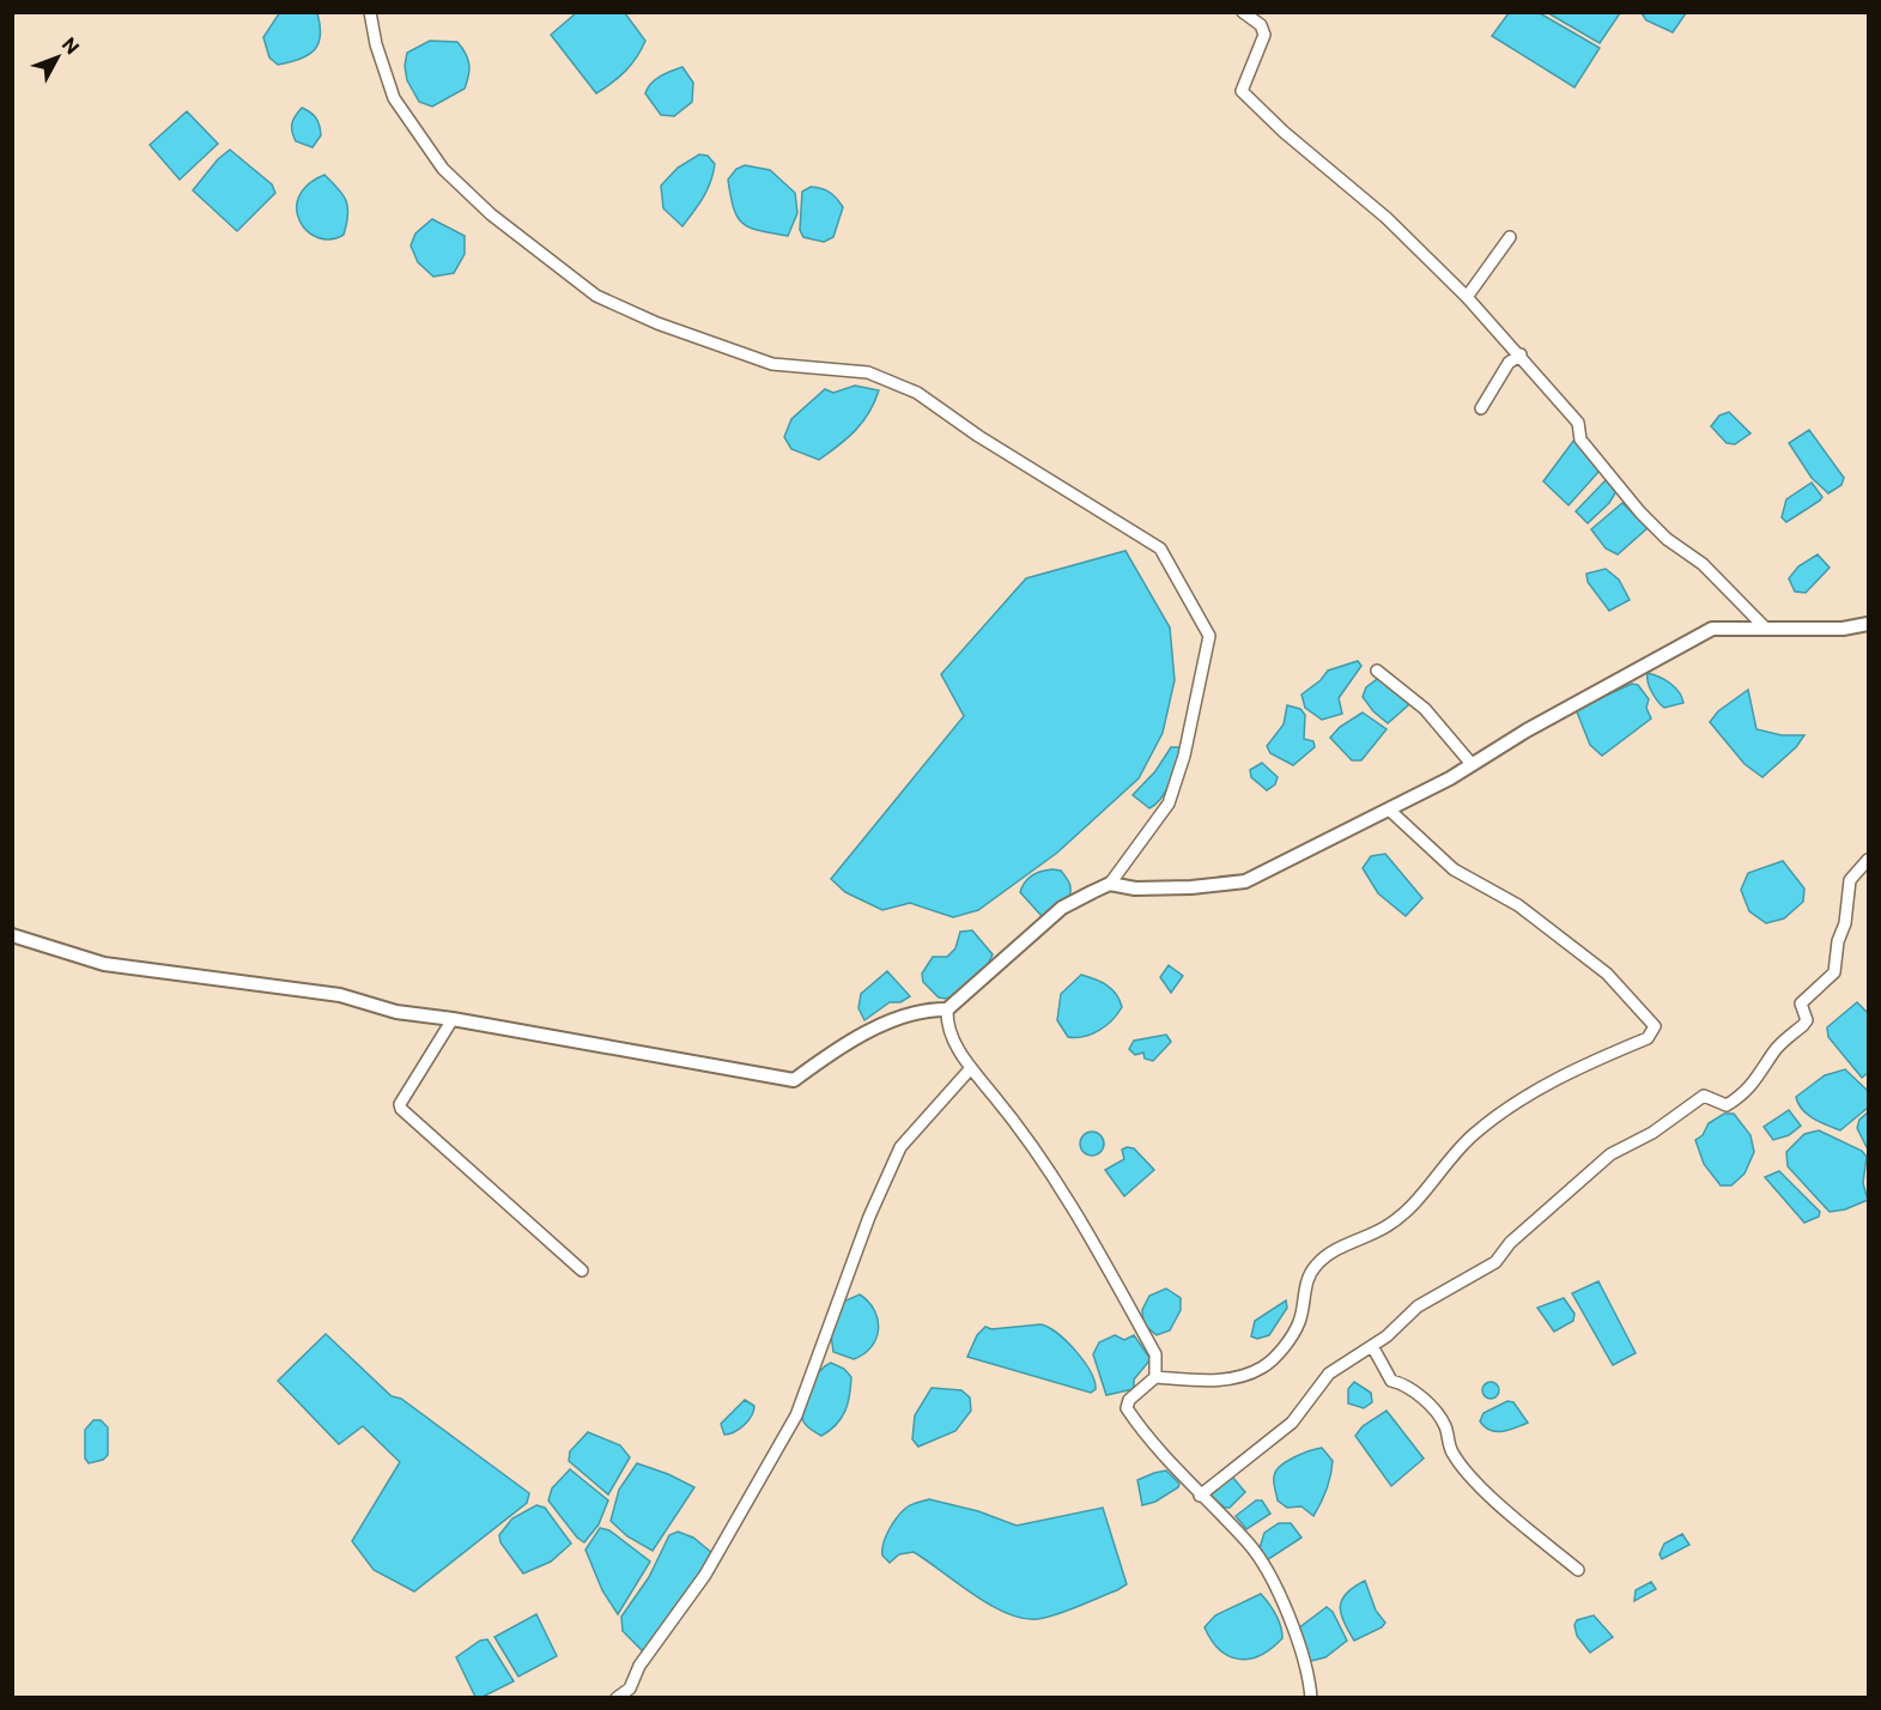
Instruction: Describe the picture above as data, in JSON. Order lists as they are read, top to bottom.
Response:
{
  "north": "top right"
}
